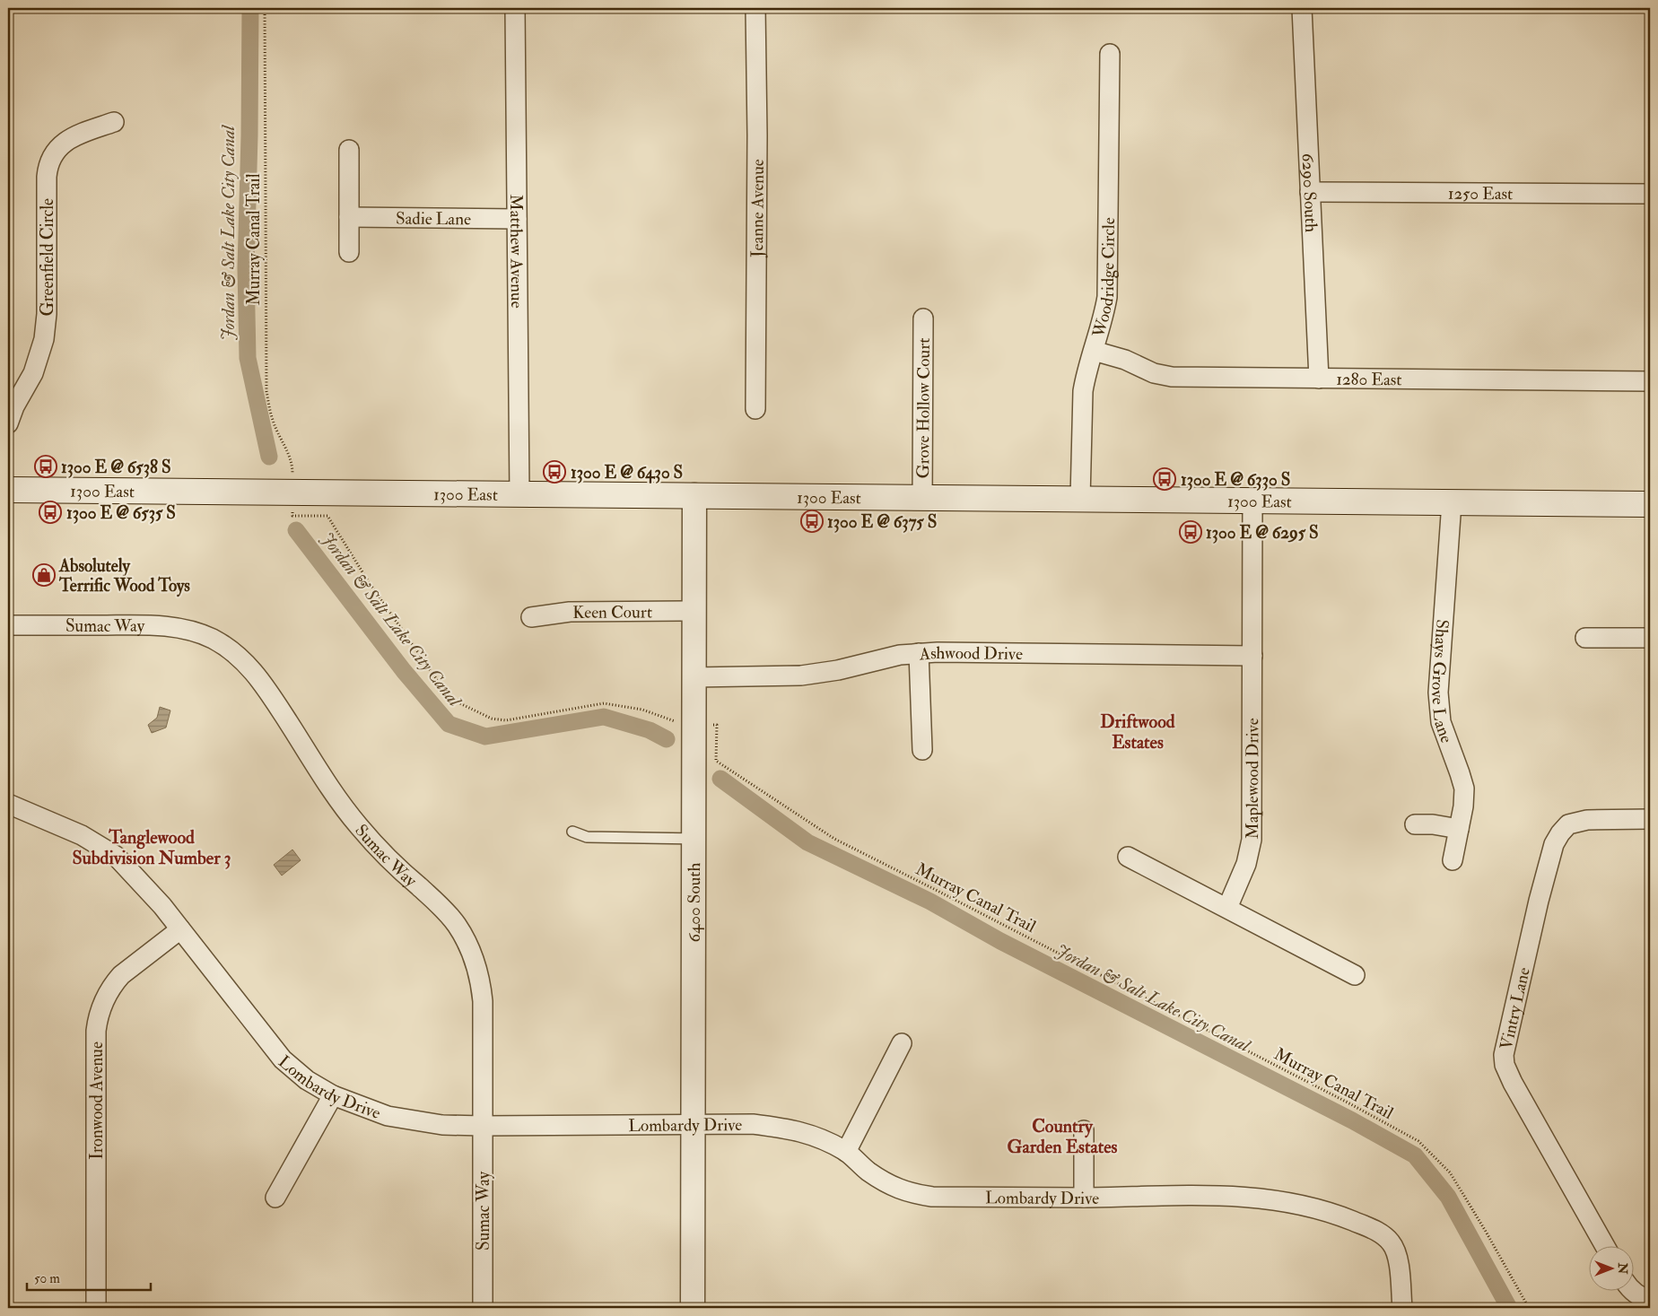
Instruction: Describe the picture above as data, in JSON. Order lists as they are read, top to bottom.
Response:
{
  "streets": {
    "main road": ["1300 East"],
    "street": [
      "6290 South",
      "1250 East",
      "Jeanne Avenue",
      "Sadie Lane",
      "Matthew Avenue",
      "Greenfield Circle",
      "Woodridge Circle",
      "1280 East",
      "Grove Hollow Court",
      "Keen Court",
      "Sumac Way",
      "Ashwood Drive",
      "Shays Grove Lane",
      "Maplewood Drive",
      "6400 South",
      "Vintry Lane",
      "Lombardy Drive",
      "Ironwood Avenue"
    ],
    "path": ["Murray Canal Trail"]
  },
  "crossings": [
    ["6290 South", "1250 East"],
    ["6290 South", "1280 East"],
    ["Sadie Lane", "Matthew Avenue"],
    ["Matthew Avenue", "1300 East"],
    ["Woodridge Circle", "1280 East"],
    ["Woodridge Circle", "1300 East"],
    ["Grove Hollow Court", "1300 East"],
    ["1300 East", "Shays Grove Lane"],
    ["1300 East", "Maplewood Drive"],
    ["1300 East", "6400 South"],
    ["Keen Court", "6400 South"],
    ["Sumac Way", "Lombardy Drive"],
    ["Ashwood Drive", "Maplewood Drive"],
    ["Ashwood Drive", "6400 South"],
    ["6400 South", "Lombardy Drive"],
    ["Lombardy Drive", "Ironwood Avenue"]
  ],
  "districts": ["Driftwood Estates", "Tanglewood Subdivision Number 3", "Country Garden Estates"],
  "water": ["Jordan & Salt Lake City Canal"],
  "places": {
    "bus stop": [
      "1300 E @ 6538 S",
      "1300 E @ 6430 S",
      "1300 E @ 6330 S",
      "1300 E @ 6535 S",
      "1300 E @ 6375 S",
      "1300 E @ 6295 S"
    ],
    "shop": ["Absolutely Terrific Wood Toys"]
  },
  "scale_bar": "50 m",
  "north": "right"
}
